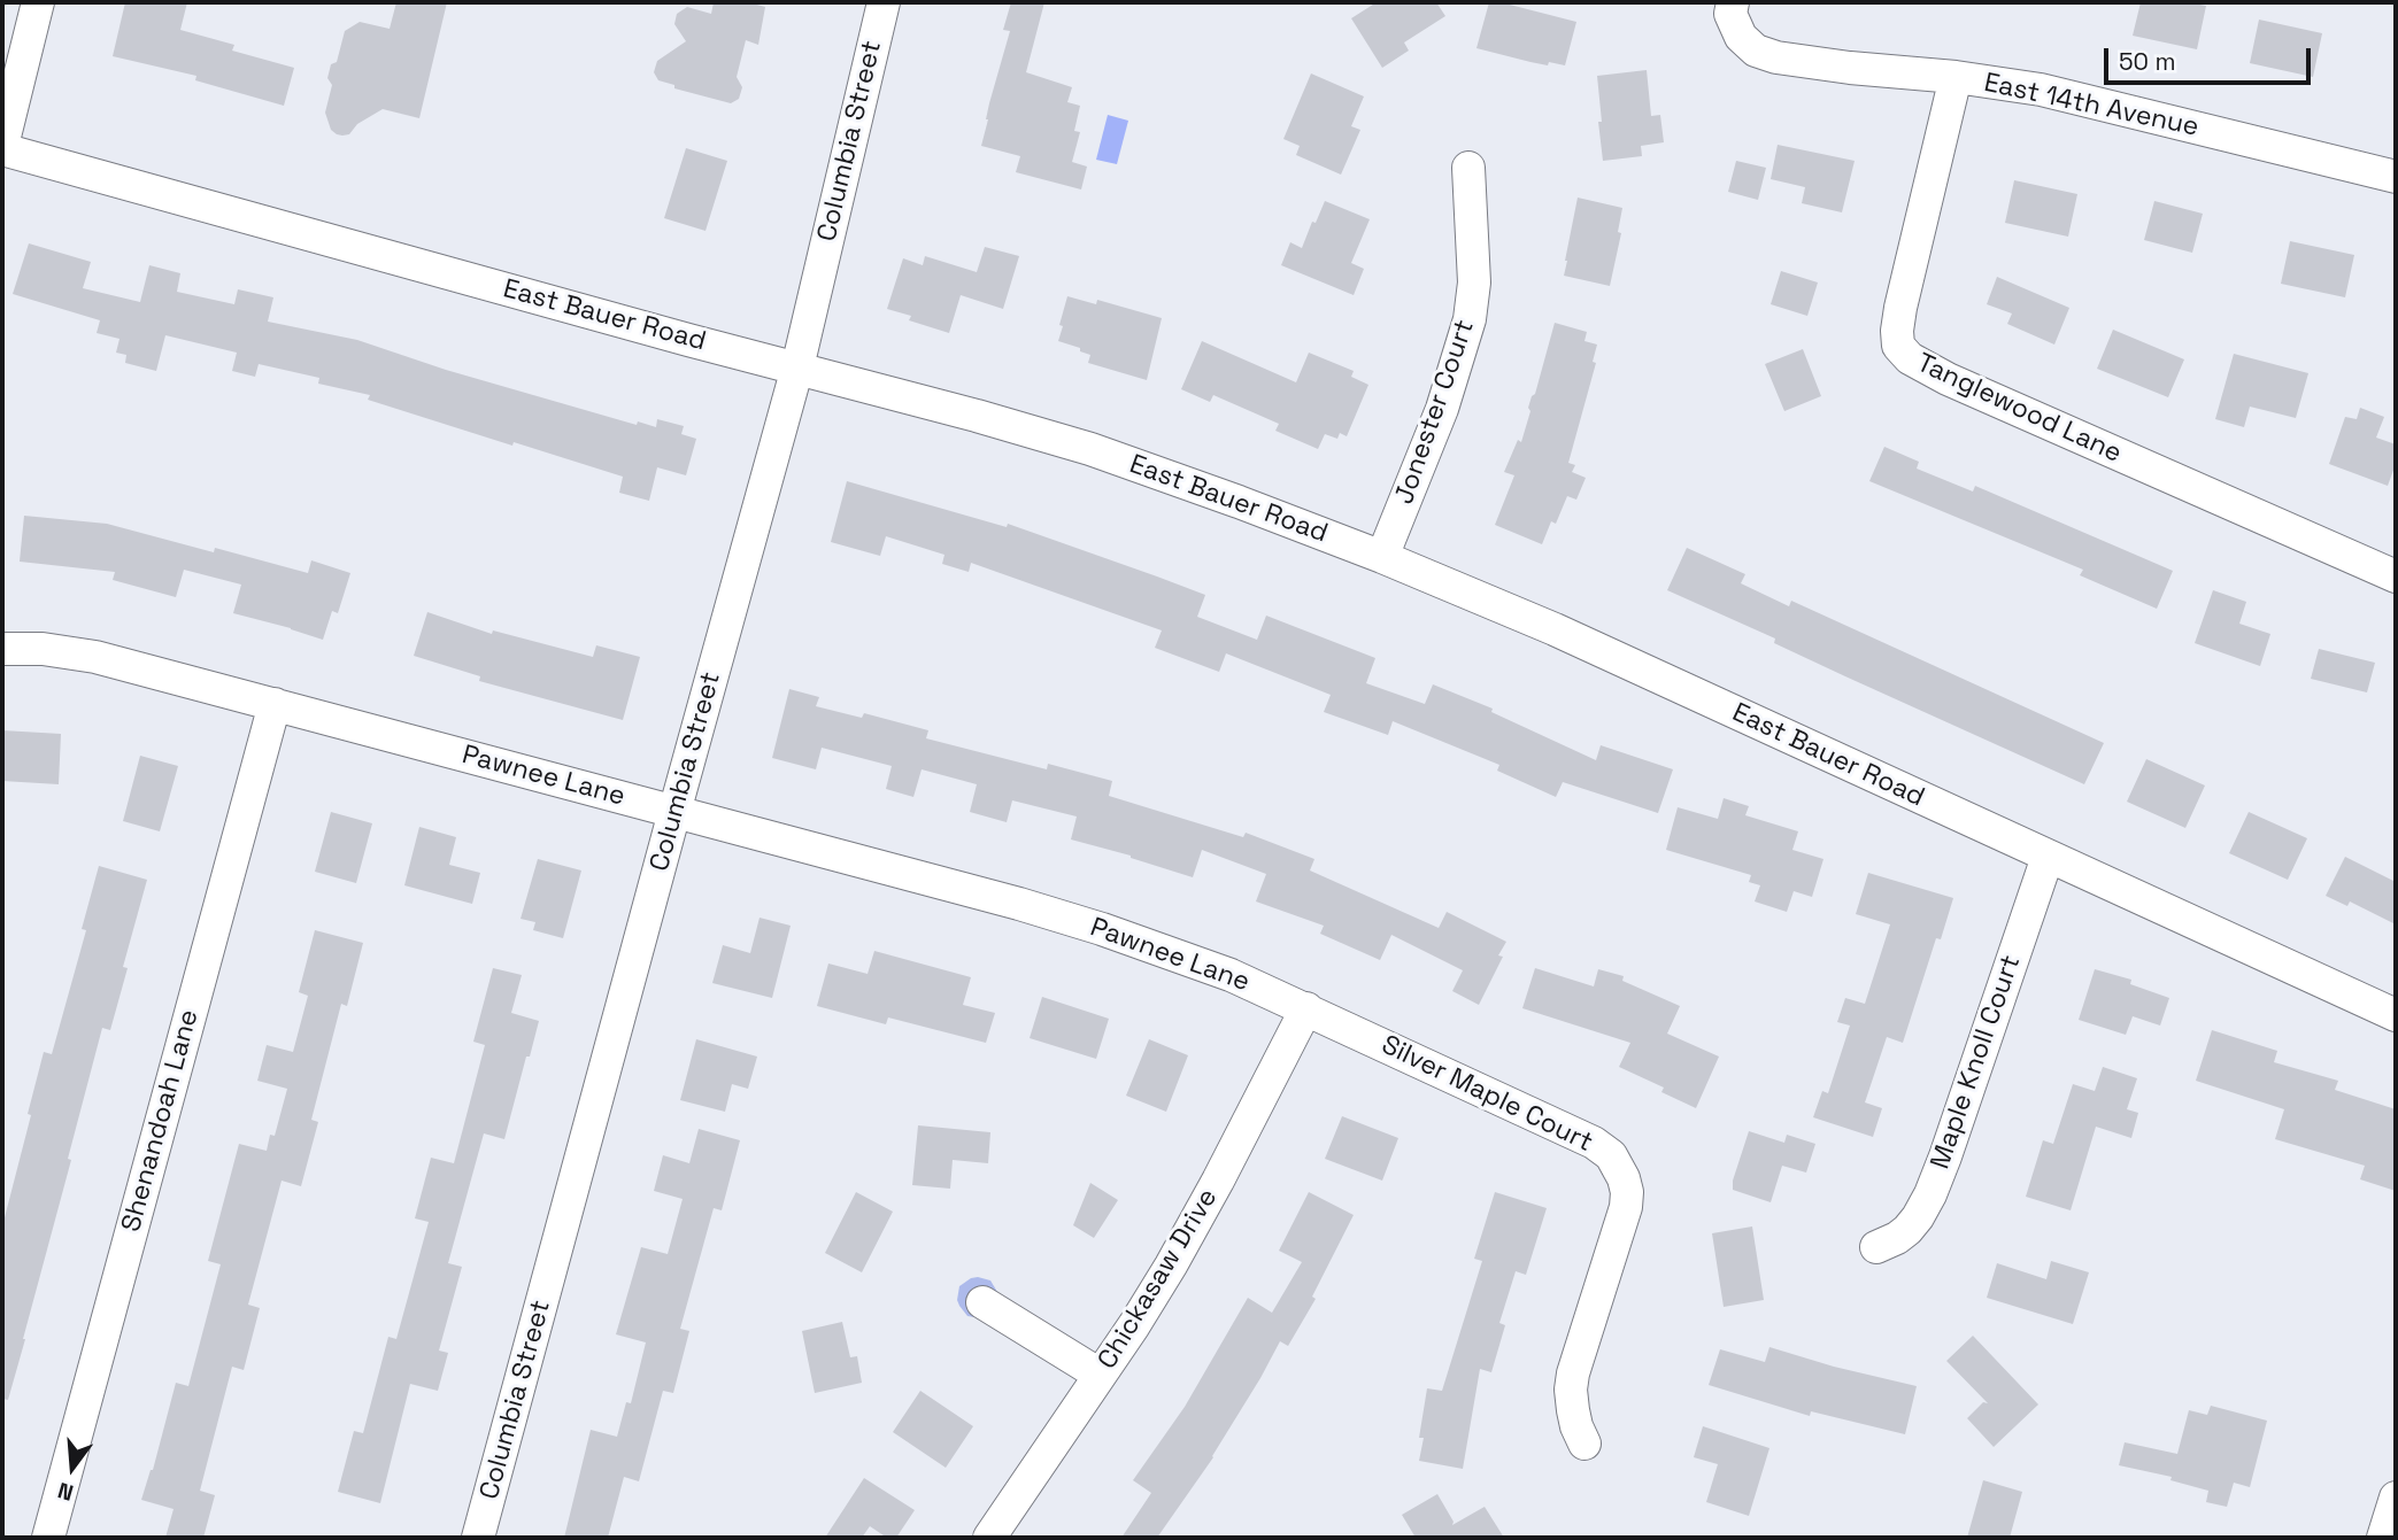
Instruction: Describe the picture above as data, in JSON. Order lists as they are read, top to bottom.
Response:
{
  "streets": {
    "street": [
      "East 14th Avenue",
      "Columbia Street",
      "East Bauer Road",
      "Tanglewood Lane",
      "Jonester Court",
      "Pawnee Lane",
      "Maple Knoll Court",
      "Silver Maple Court",
      "Shenandoah Lane",
      "Chickasaw Drive"
    ]
  },
  "crossings": [
    ["East 14th Avenue", "Tanglewood Lane"],
    ["Columbia Street", "East Bauer Road"],
    ["Columbia Street", "Pawnee Lane"],
    ["East Bauer Road", "Jonester Court"],
    ["East Bauer Road", "Maple Knoll Court"],
    ["Pawnee Lane", "Silver Maple Court"],
    ["Pawnee Lane", "Shenandoah Lane"],
    ["Pawnee Lane", "Chickasaw Drive"],
    ["Silver Maple Court", "Chickasaw Drive"]
  ],
  "scale_bar": "50 m",
  "north": "bottom"
}
